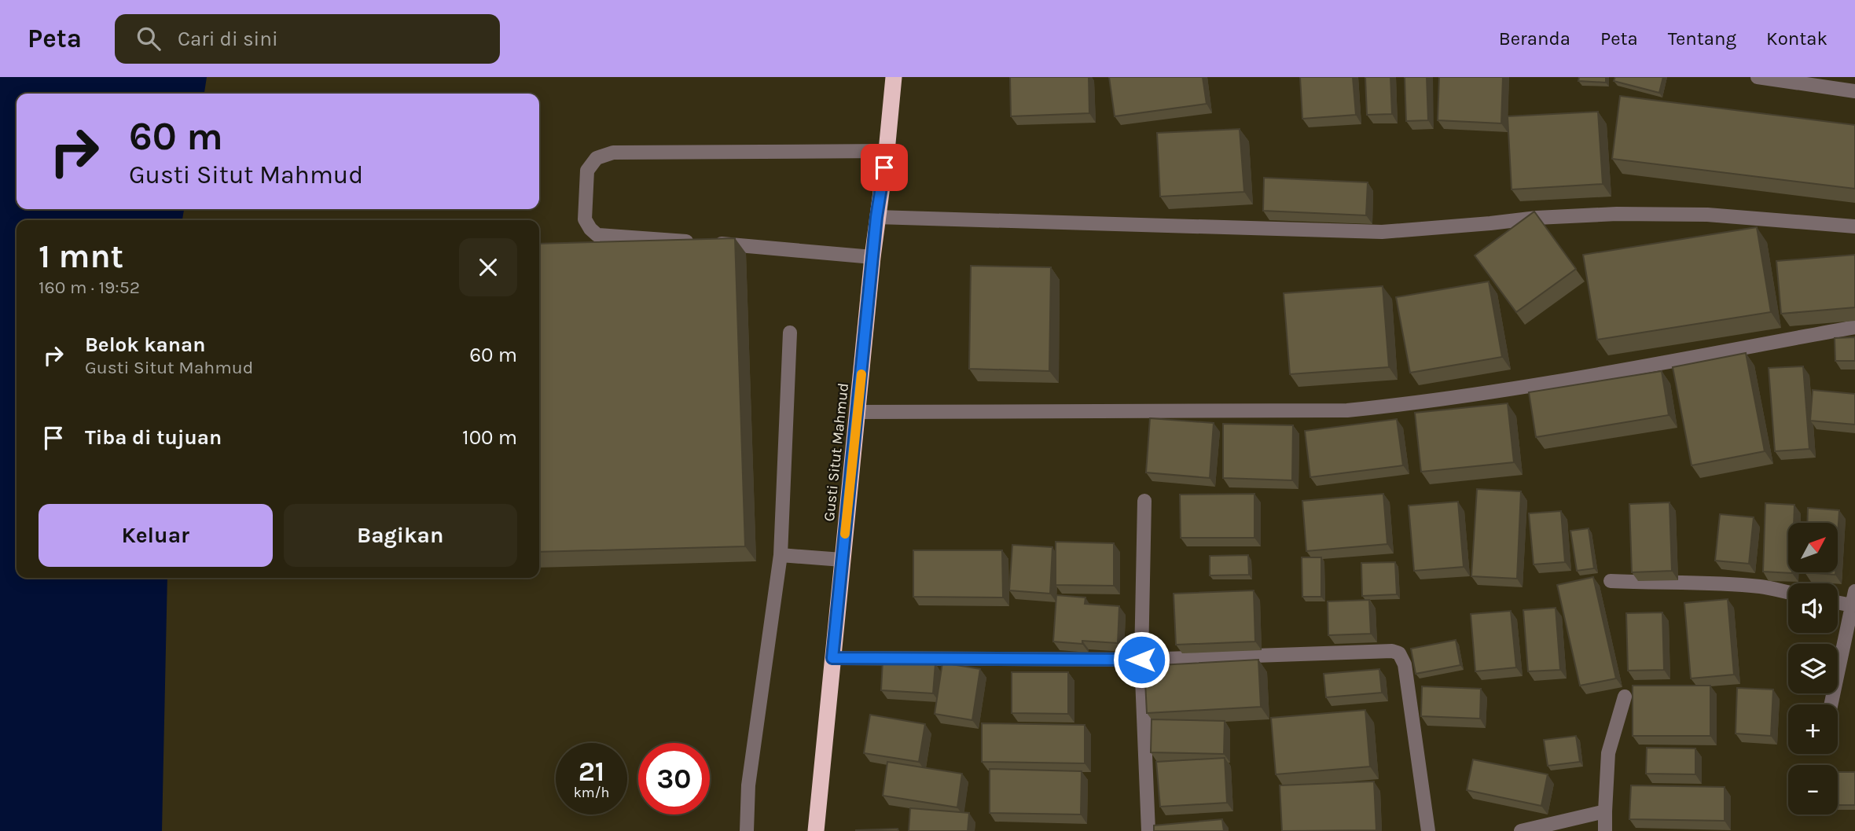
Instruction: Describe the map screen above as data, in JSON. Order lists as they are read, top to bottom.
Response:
{
  "streets": {
    "highway": ["Gusti Situt Mahmud"]
  },
  "north": "top right",
  "page": {
    "header": "Peta",
    "search": "Cari di sini",
    "nav": [
      "Beranda",
      "Peta",
      "Tentang",
      "Kontak"
    ],
    "turn": ["60 m", "Gusti Situt Mahmud"],
    "heading": ["1 mnt", "160 m · 19:52"],
    "list": [
      {
        "name": "Belok kanan",
        "note": "Gusti Situt Mahmud",
        "value": "60 m"
      },
      {
        "name": "Tiba di tujuan",
        "value": "100 m"
      }
    ],
    "buttons": ["Keluar", "Bagikan"],
    "map_buttons": ["+", "−"],
    "speed": "21 km/h",
    "limit": "30"
  }
}
